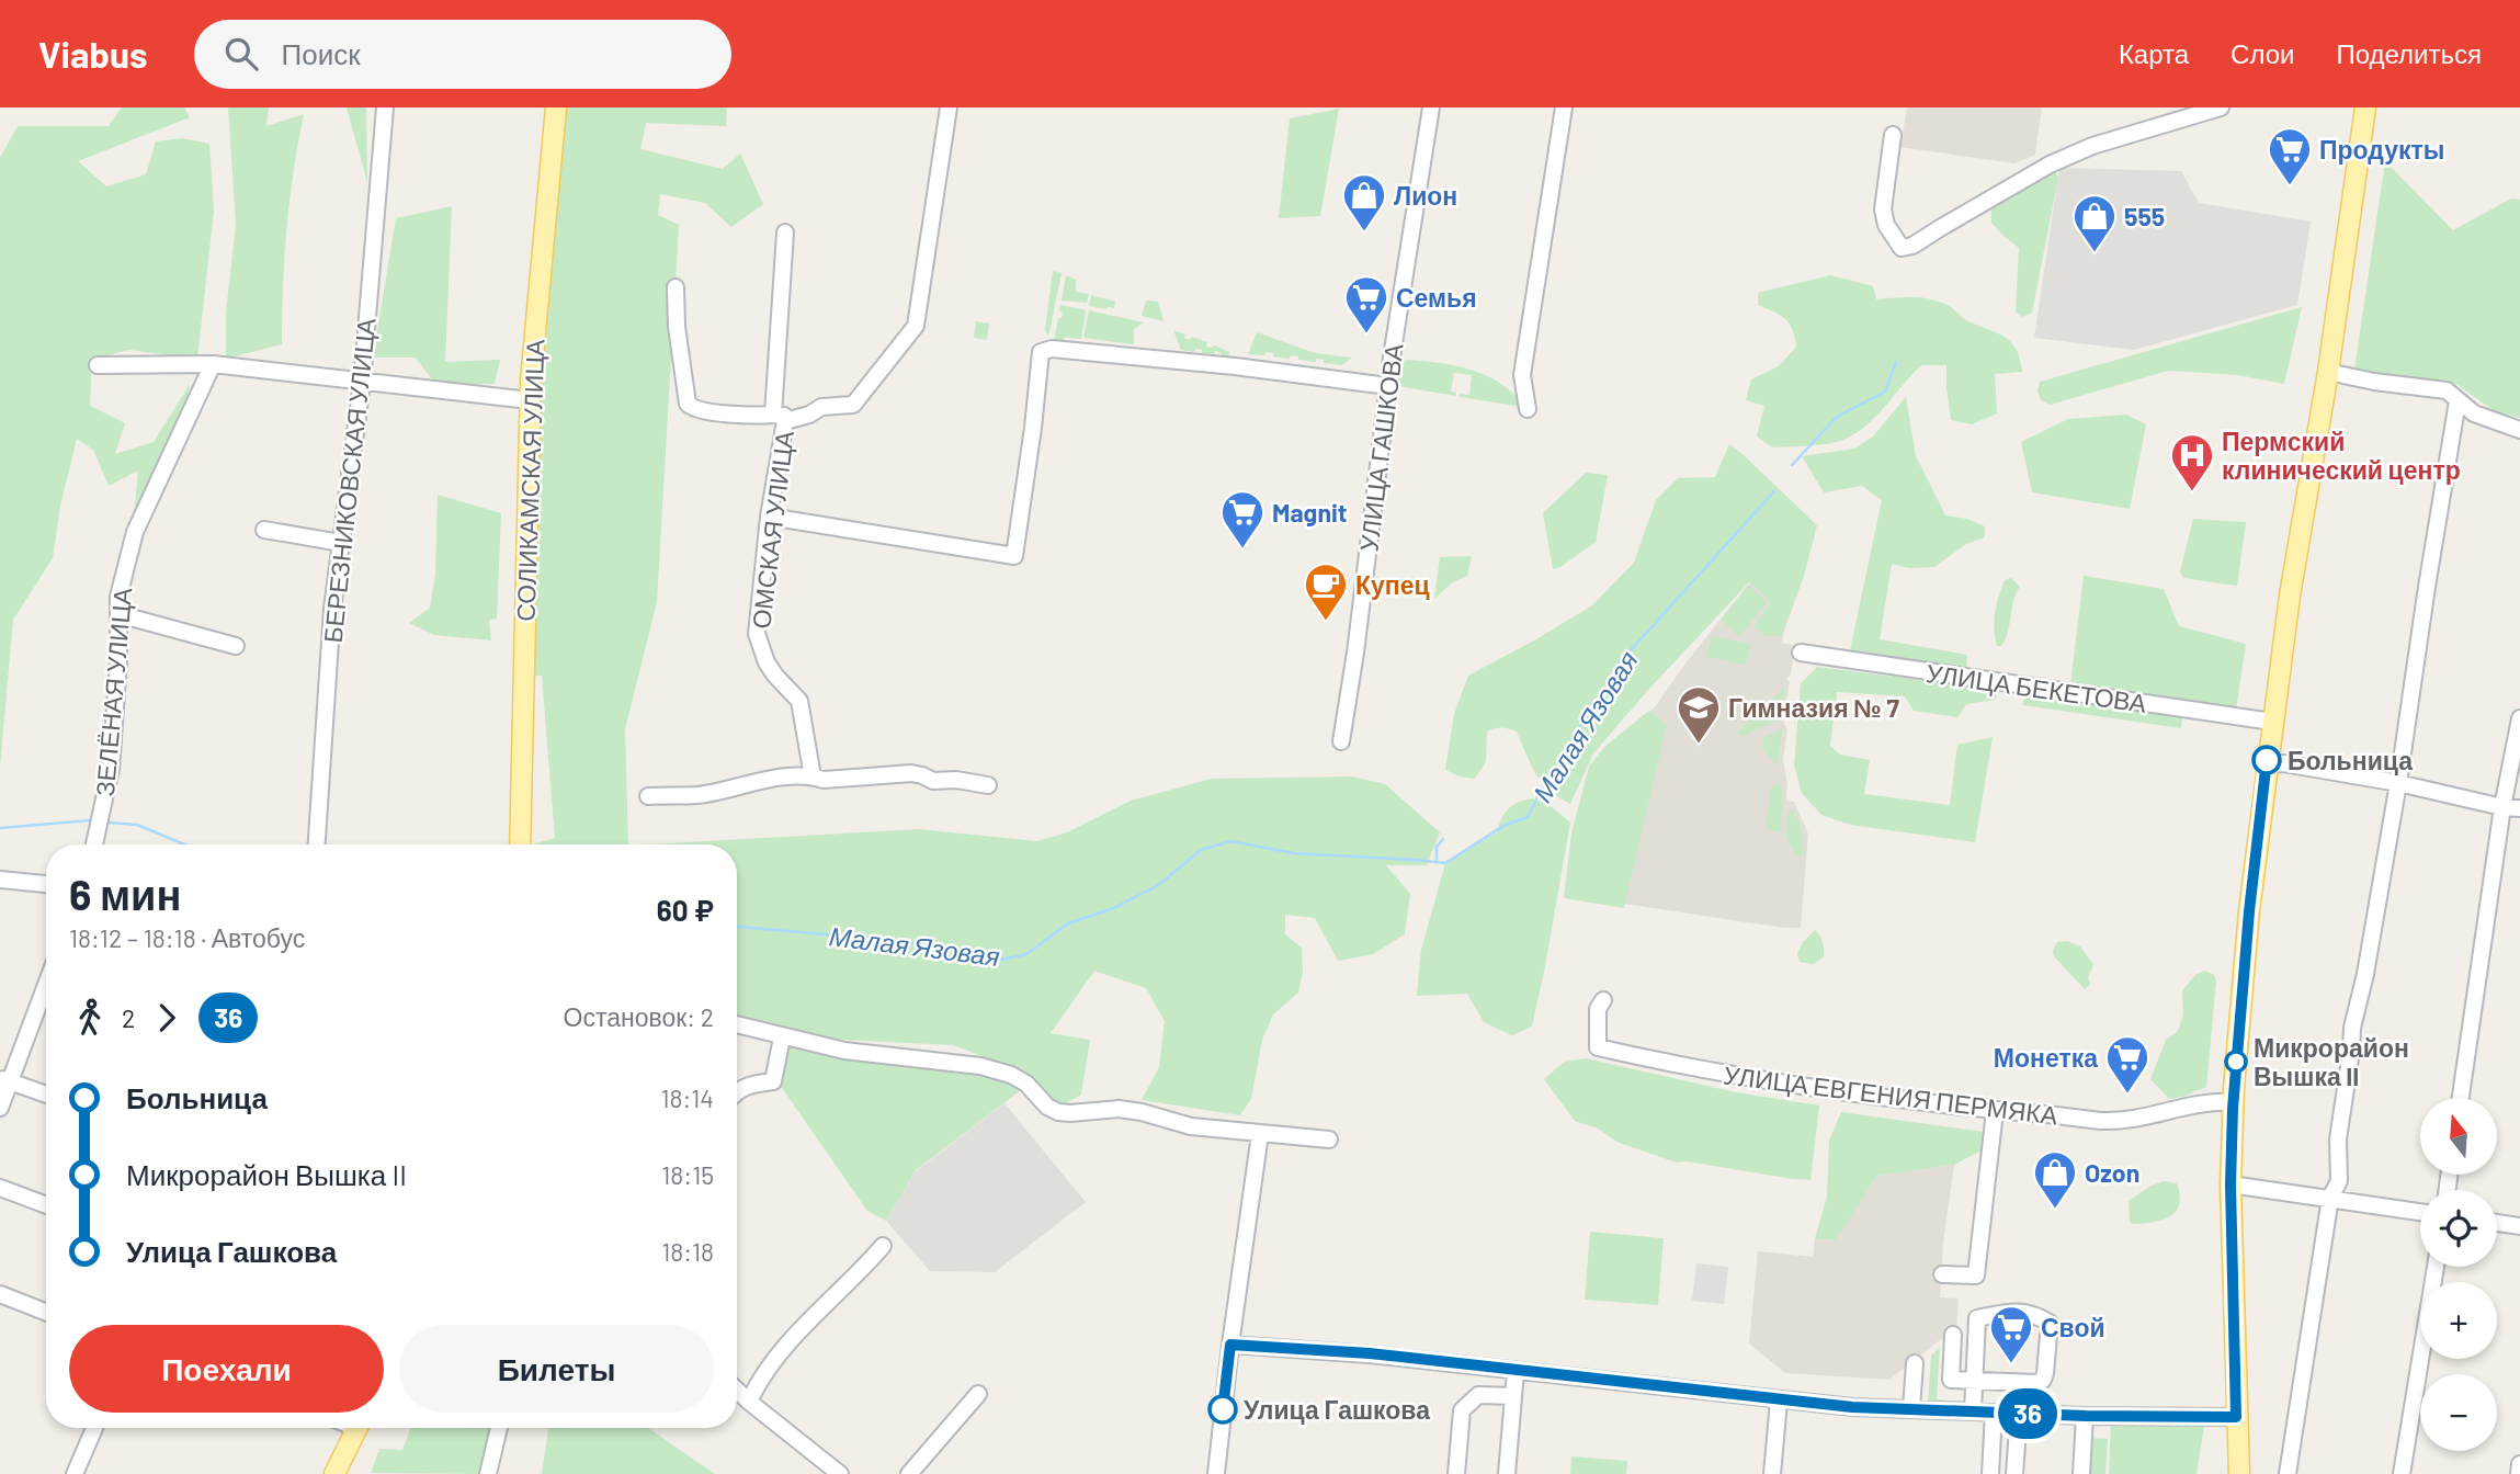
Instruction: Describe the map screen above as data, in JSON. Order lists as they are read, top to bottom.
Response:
{
  "streets": {
    "main road": ["СОЛИКАМСКАЯ УЛИЦА"],
    "street": [
      "УЛИЦА ГАШКОВА",
      "БЕРЕЗНИКОВСКАЯ УЛИЦА",
      "ОМСКАЯ УЛИЦА",
      "УЛИЦА БЕКЕТОВА",
      "ЗЕЛЁНАЯ УЛИЦА",
      "УЛИЦА ЕВГЕНИЯ ПЕРМЯКА"
    ]
  },
  "water": ["Малая Язовая"],
  "places": {
    "supermarket": [
      "Продукты",
      "Семья",
      "Magnit",
      "Монетка",
      "Свой"
    ],
    "shop": ["Лион", "555", "Ozon"],
    "hospital": ["Пермский клинический центр"],
    "cafe": ["Купец"],
    "school or university": ["Гимназия № 7"],
    "other": ["Больница", "Микрорайон Вышка II", "Улица Гашкова"]
  },
  "lines": ["bus line 36"],
  "north": "top",
  "page": {
    "header": "Viabus",
    "search": "Поиск",
    "nav": ["Карта", "Слои", "Поделиться"],
    "on_map": "36",
    "heading": ["6 мин", "18:12 – 18:18 · Автобус", "60 ₽"],
    "legs": ["2", "36", "Остановок: 2"],
    "list": [
      {
        "name": "Больница",
        "value": "18:14"
      },
      {
        "name": "Микрорайон Вышка II",
        "value": "18:15"
      },
      {
        "name": "Улица Гашкова",
        "value": "18:18"
      }
    ],
    "map_buttons": ["+", "−"],
    "buttons": ["Поехали", "Билеты"]
  }
}
